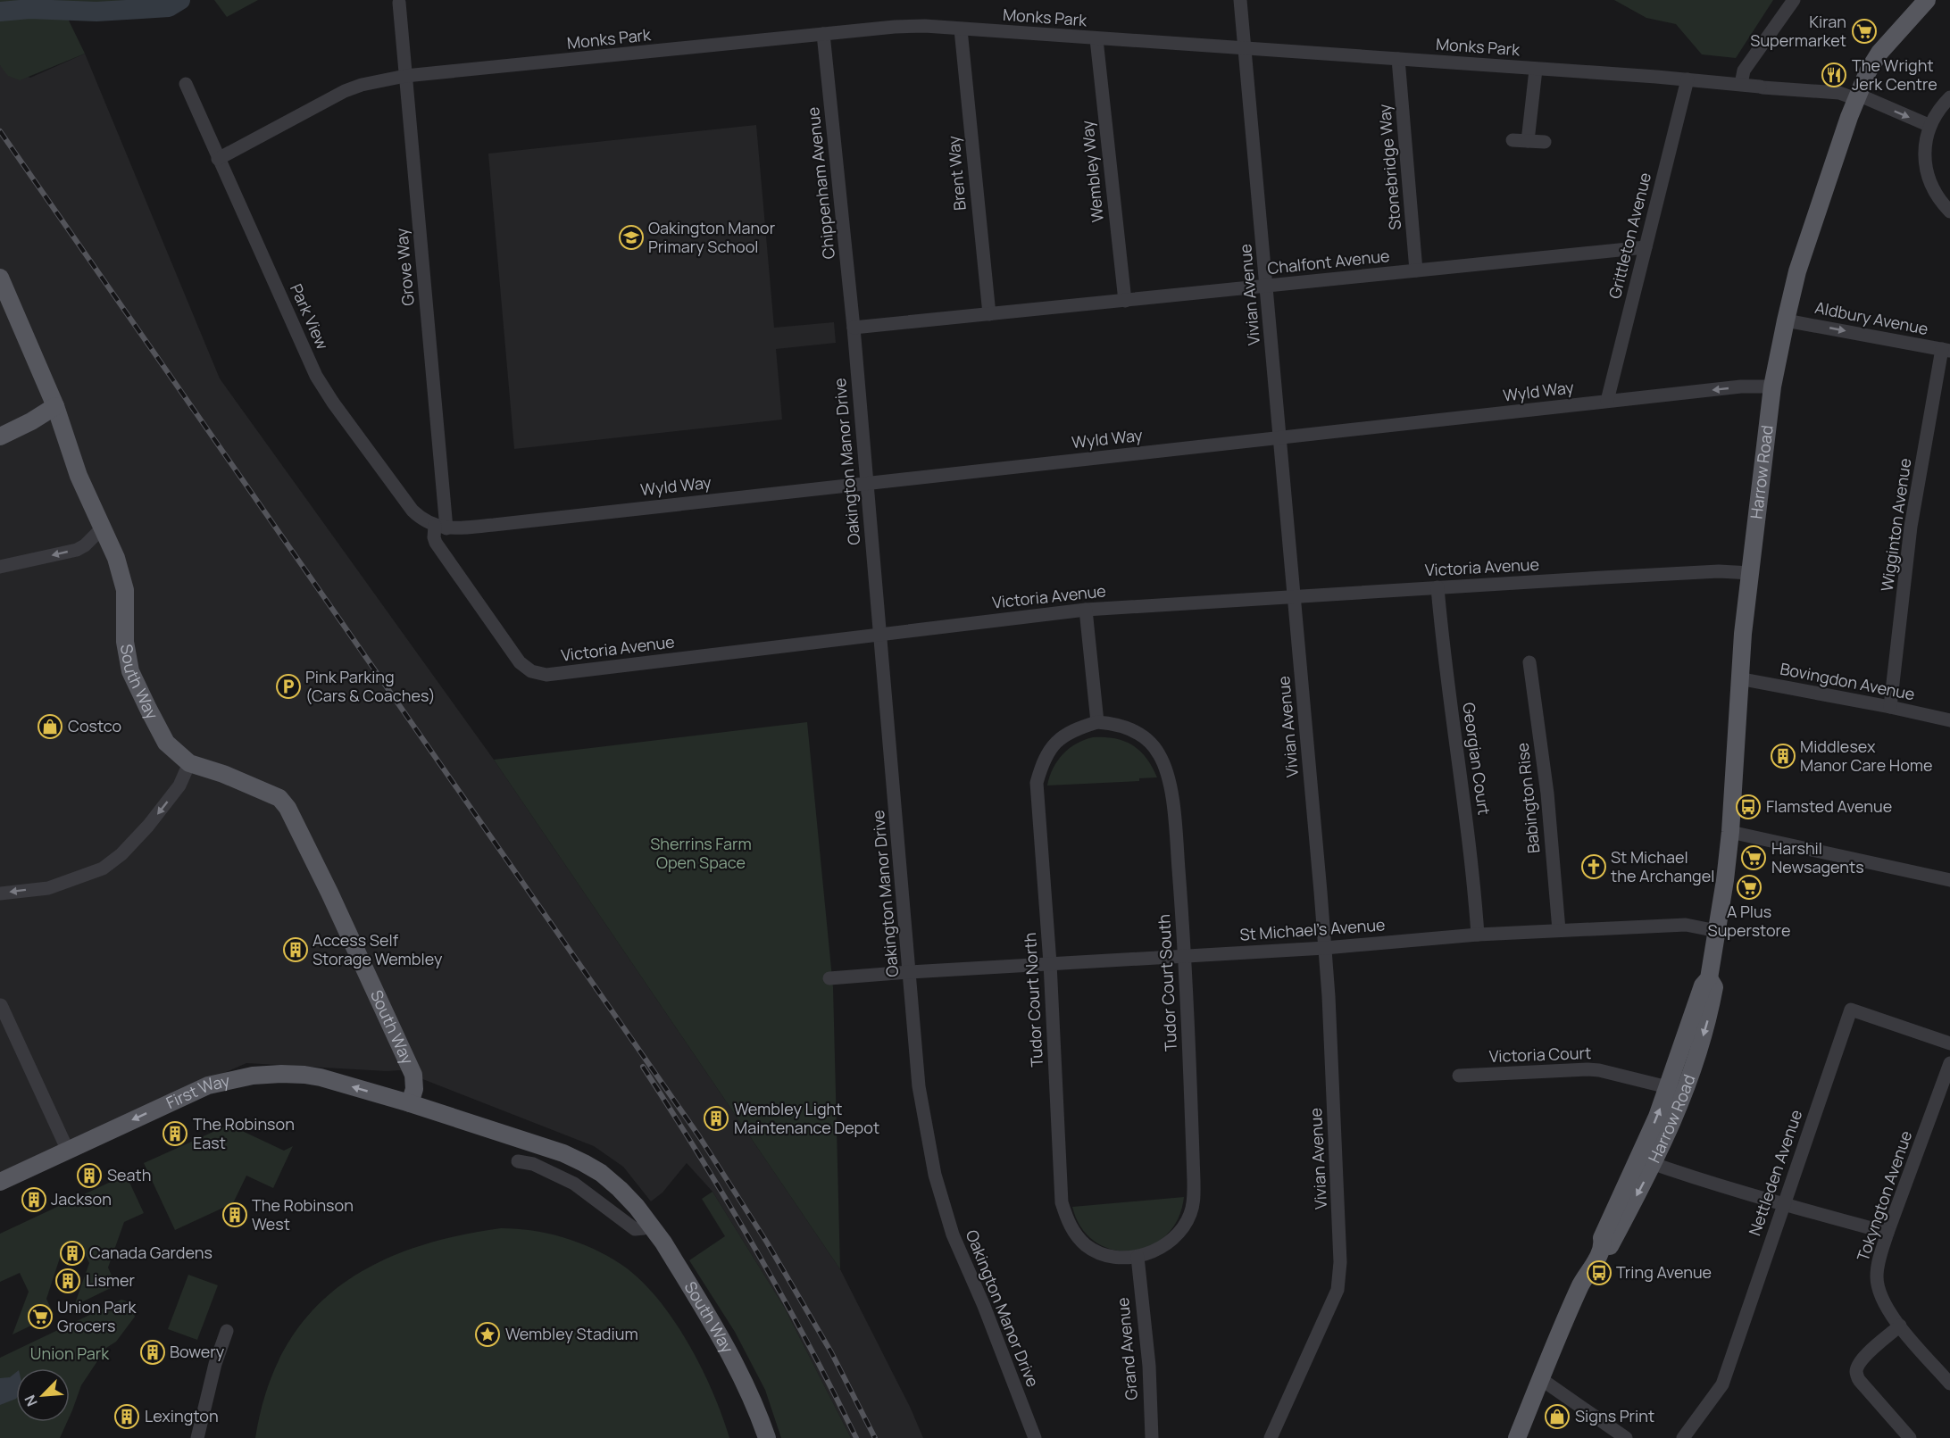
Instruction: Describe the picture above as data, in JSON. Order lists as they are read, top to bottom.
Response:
{
  "streets": {
    "main road": ["Harrow Road", "South Way", "First Way"],
    "street": [
      "Monks Park",
      "Stonebridge Way",
      "Wembley Way",
      "Brent Way",
      "Chippenham Avenue",
      "Grittleton Avenue",
      "Chalfont Avenue",
      "Grove Way",
      "Vivian Avenue",
      "Park View",
      "Aldbury Avenue",
      "Wyld Way",
      "Oakington Manor Drive",
      "Wigginton Avenue",
      "Victoria Avenue",
      "Bovingdon Avenue",
      "Georgian Court",
      "Babington Rise",
      "St Michael's Avenue",
      "Tudor Court South",
      "Tudor Court North",
      "Victoria Court",
      "Nettleden Avenue",
      "Tokyngton Avenue",
      "Grand Avenue"
    ]
  },
  "crossings": [
    ["Monks Park", "Stonebridge Way"],
    ["Monks Park", "Wembley Way"],
    ["Monks Park", "Brent Way"],
    ["Monks Park", "Chippenham Avenue"],
    ["Monks Park", "Grittleton Avenue"],
    ["Monks Park", "Grove Way"],
    ["Monks Park", "Vivian Avenue"],
    ["Monks Park", "Park View"],
    ["Monks Park", "Harrow Road"],
    ["Stonebridge Way", "Chalfont Avenue"],
    ["Wembley Way", "Chalfont Avenue"],
    ["Brent Way", "Chalfont Avenue"],
    ["Chippenham Avenue", "Chalfont Avenue"],
    ["Chippenham Avenue", "Oakington Manor Drive"],
    ["Grittleton Avenue", "Chalfont Avenue"],
    ["Grittleton Avenue", "Wyld Way"],
    ["Chalfont Avenue", "Vivian Avenue"],
    ["Chalfont Avenue", "Oakington Manor Drive"],
    ["Grove Way", "Park View"],
    ["Grove Way", "Wyld Way"],
    ["Grove Way", "Victoria Avenue"],
    ["Vivian Avenue", "Wyld Way"],
    ["Vivian Avenue", "Victoria Avenue"],
    ["Vivian Avenue", "St Michael's Avenue"],
    ["Park View", "Wyld Way"],
    ["Park View", "Victoria Avenue"],
    ["Aldbury Avenue", "Harrow Road"],
    ["Aldbury Avenue", "Wigginton Avenue"],
    ["Wyld Way", "Oakington Manor Drive"],
    ["Wyld Way", "Harrow Road"],
    ["Wyld Way", "Victoria Avenue"],
    ["Oakington Manor Drive", "Victoria Avenue"],
    ["Oakington Manor Drive", "St Michael's Avenue"],
    ["Harrow Road", "Victoria Avenue"],
    ["Harrow Road", "Bovingdon Avenue"],
    ["Harrow Road", "St Michael's Avenue"],
    ["Harrow Road", "Victoria Court"],
    ["Wigginton Avenue", "Bovingdon Avenue"],
    ["Victoria Avenue", "Georgian Court"],
    ["South Way", "First Way"],
    ["Georgian Court", "St Michael's Avenue"],
    ["Babington Rise", "St Michael's Avenue"],
    ["St Michael's Avenue", "Tudor Court South"],
    ["St Michael's Avenue", "Tudor Court North"],
    ["Tudor Court South", "Tudor Court North"],
    ["Tudor Court South", "Grand Avenue"],
    ["Tudor Court North", "Grand Avenue"]
  ],
  "one_way": ["Aldbury Avenue", "First Way"],
  "parks": ["Sherrins Farm Open Space", "Union Park"],
  "places": {
    "supermarket": [
      "Kiran Supermarket",
      "Harshil Newsagents",
      "A Plus Superstore",
      "Union Park Grocers"
    ],
    "restaurant": ["The Wright Jerk Centre"],
    "school or university": ["Oakington Manor Primary School"],
    "parking": ["Pink Parking (Cars & Coaches)"],
    "shop": ["Costco", "Signs Print"],
    "building": [
      "Middlesex Manor Care Home",
      "Access Self Storage Wembley",
      "Wembley Light Maintenance Depot",
      "The Robinson East",
      "Seath",
      "Jackson",
      "The Robinson West",
      "Canada Gardens",
      "Lismer",
      "Bowery",
      "Lexington"
    ],
    "bus stop": ["Flamsted Avenue", "Tring Avenue"],
    "church": ["St Michael the Archangel"],
    "place": ["Wembley Stadium"]
  },
  "north": "bottom left"
}
